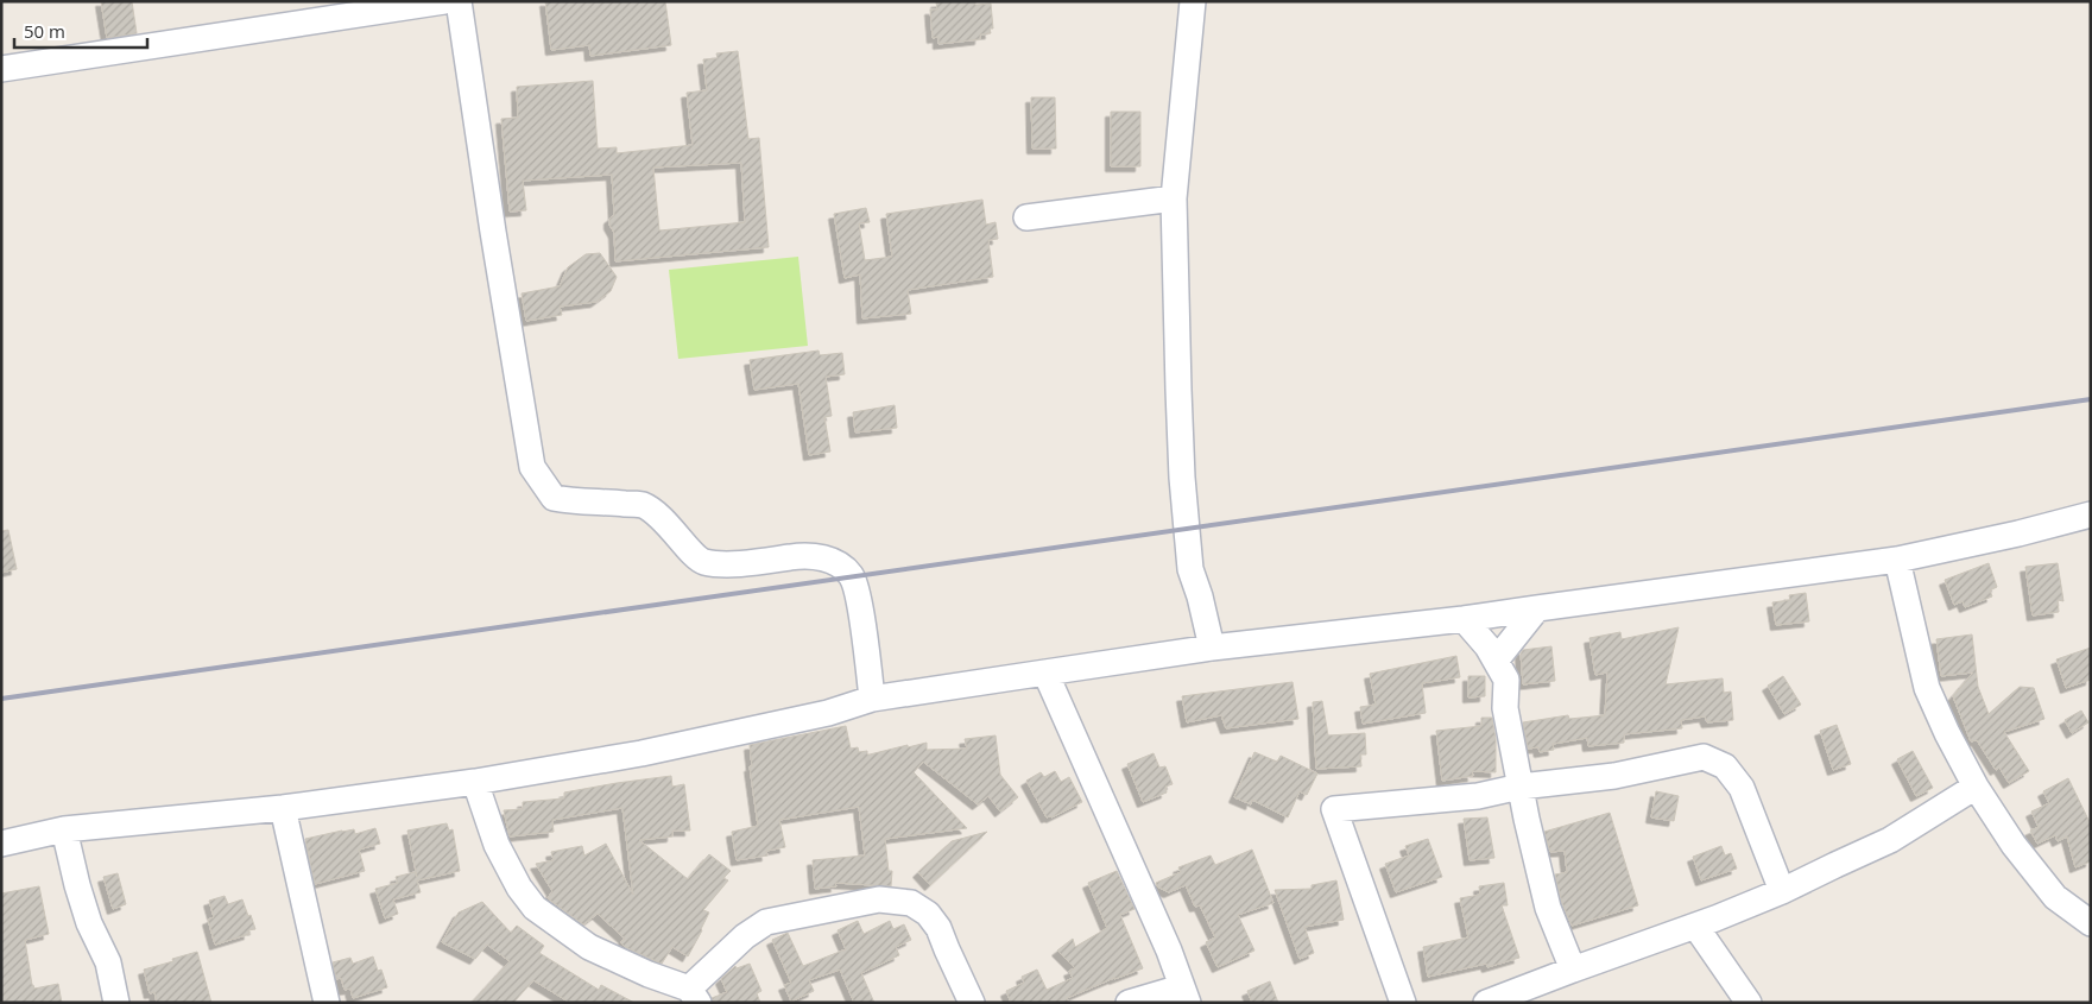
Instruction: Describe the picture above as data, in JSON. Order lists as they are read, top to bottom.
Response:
{
  "scale_bar": "50 m"
}
